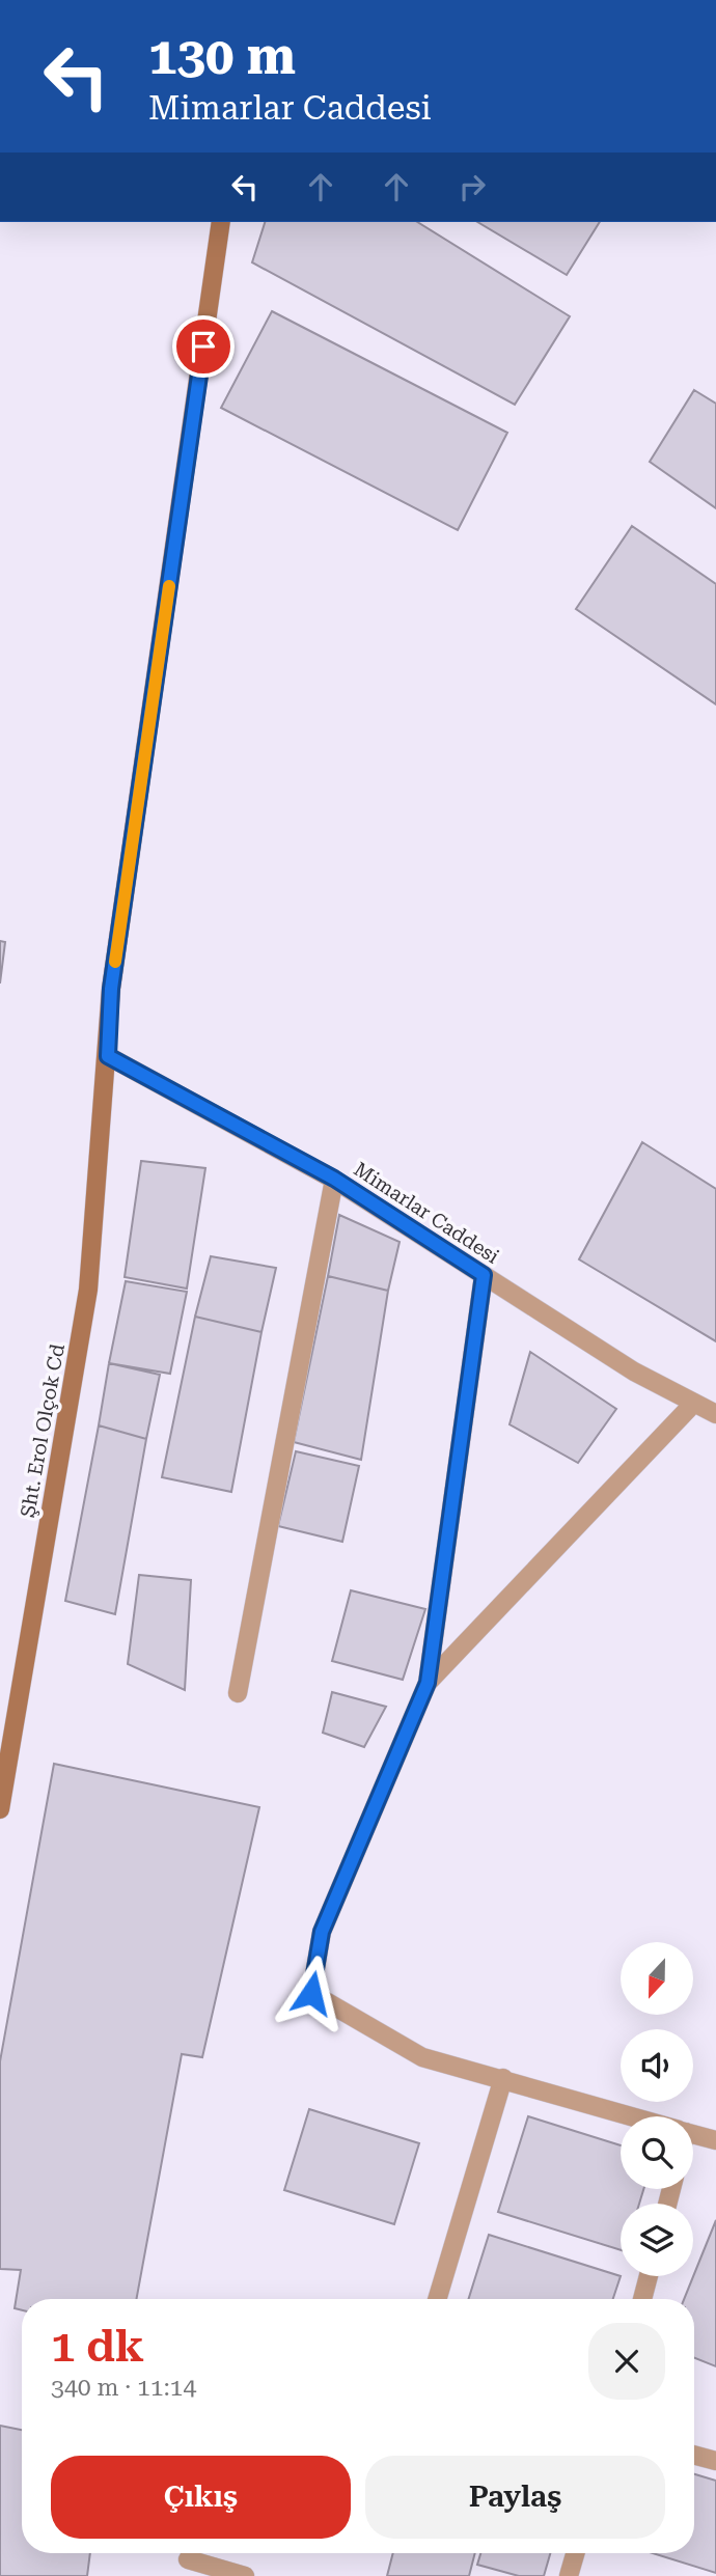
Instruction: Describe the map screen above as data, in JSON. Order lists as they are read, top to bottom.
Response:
{
  "streets": {
    "street": ["Mimarlar Caddesi", "Şht. Erol Olçok Cd"]
  },
  "crossings": [
    ["Mimarlar Caddesi", "Şht. Erol Olçok Cd"]
  ],
  "north": "bottom",
  "page": {
    "turn": ["130 m", "Mimarlar Caddesi"],
    "heading": ["1 dk", "340 m · 11:14"],
    "buttons": ["Çıkış", "Paylaş"]
  }
}
